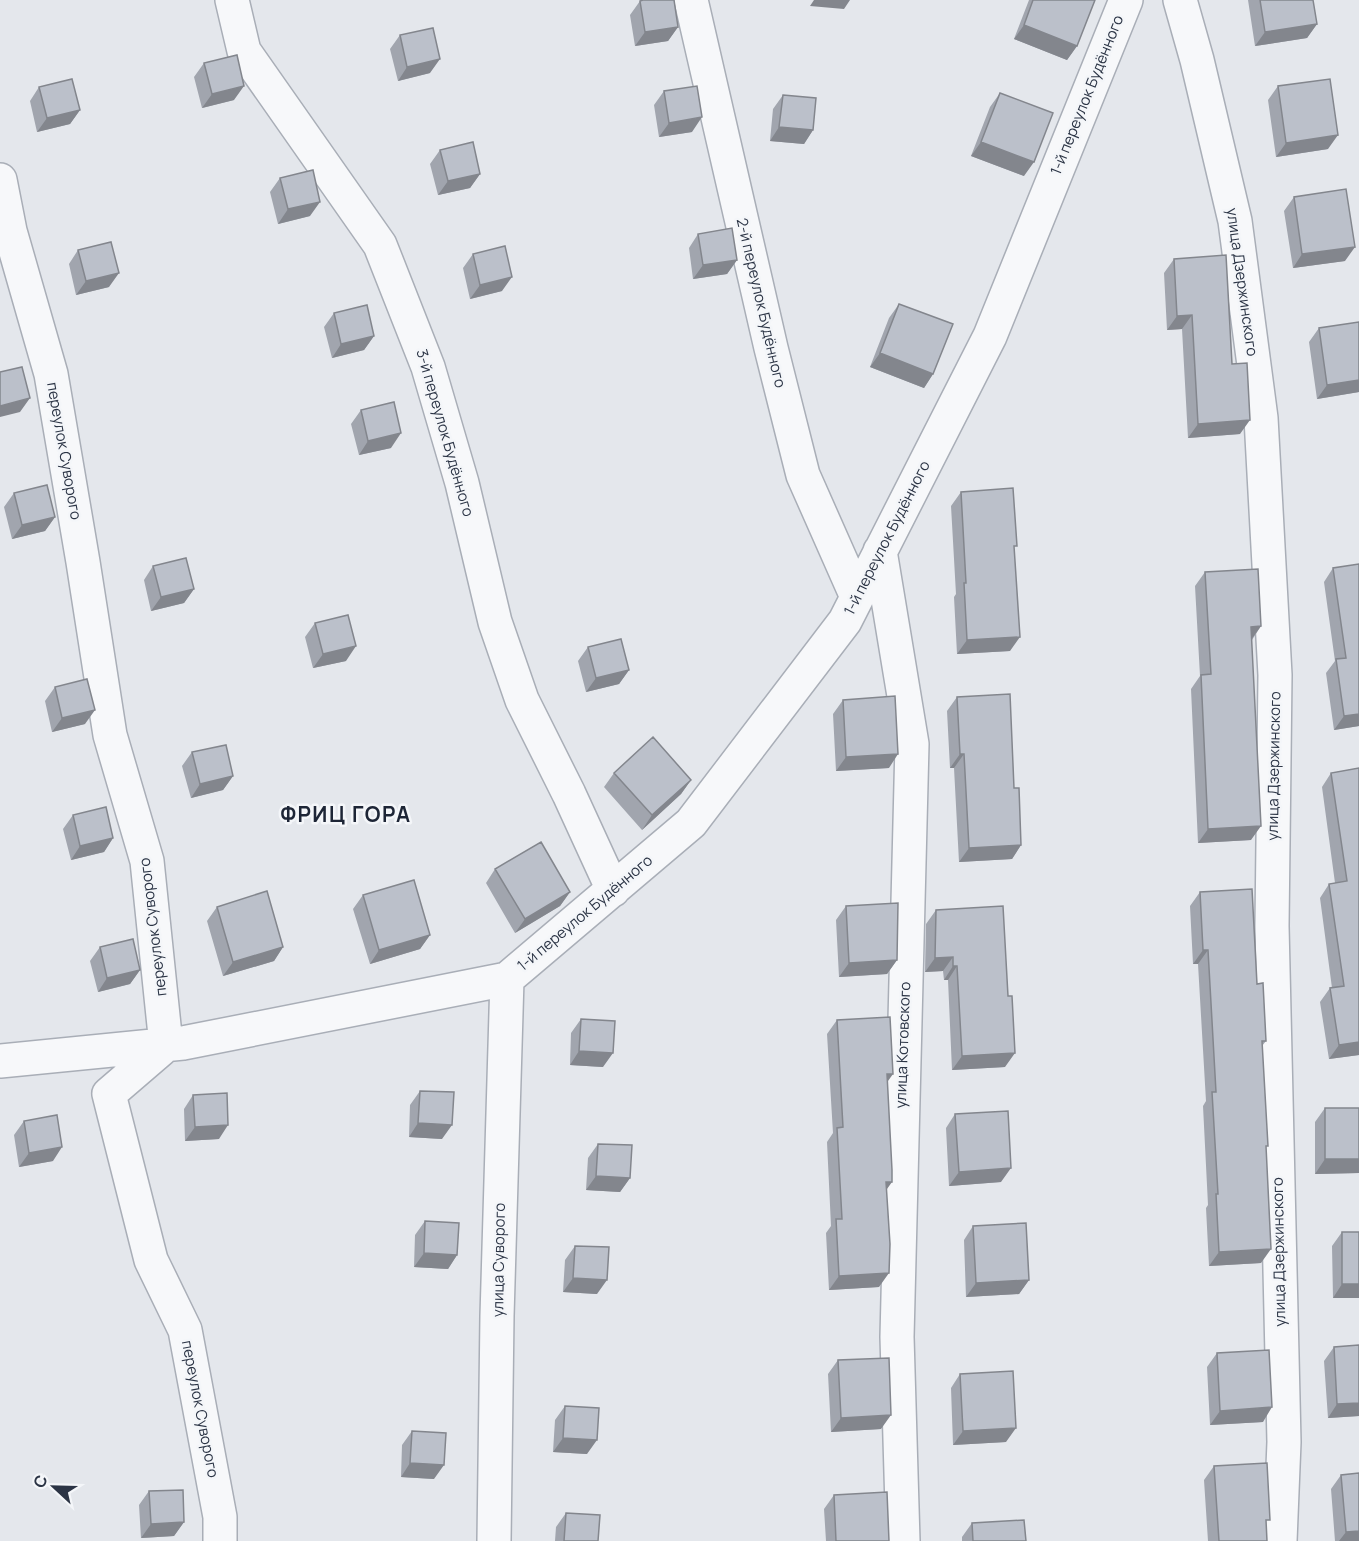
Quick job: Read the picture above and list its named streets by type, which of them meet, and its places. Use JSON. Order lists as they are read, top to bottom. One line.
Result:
{"streets":{"street":["1-й переулок Будённого","улица Дзержинского","2-й переулок Будённого","3-й переулок Будённого","переулок Суворого","улица Котовского","улица Суворого"]},"crossings":[["1-й переулок Будённого","2-й переулок Будённого"],["1-й переулок Будённого","3-й переулок Будённого"],["1-й переулок Будённого","улица Котовского"],["1-й переулок Будённого","улица Суворого"]],"districts":["ФРИЦ ГОРА"],"north":"left"}
